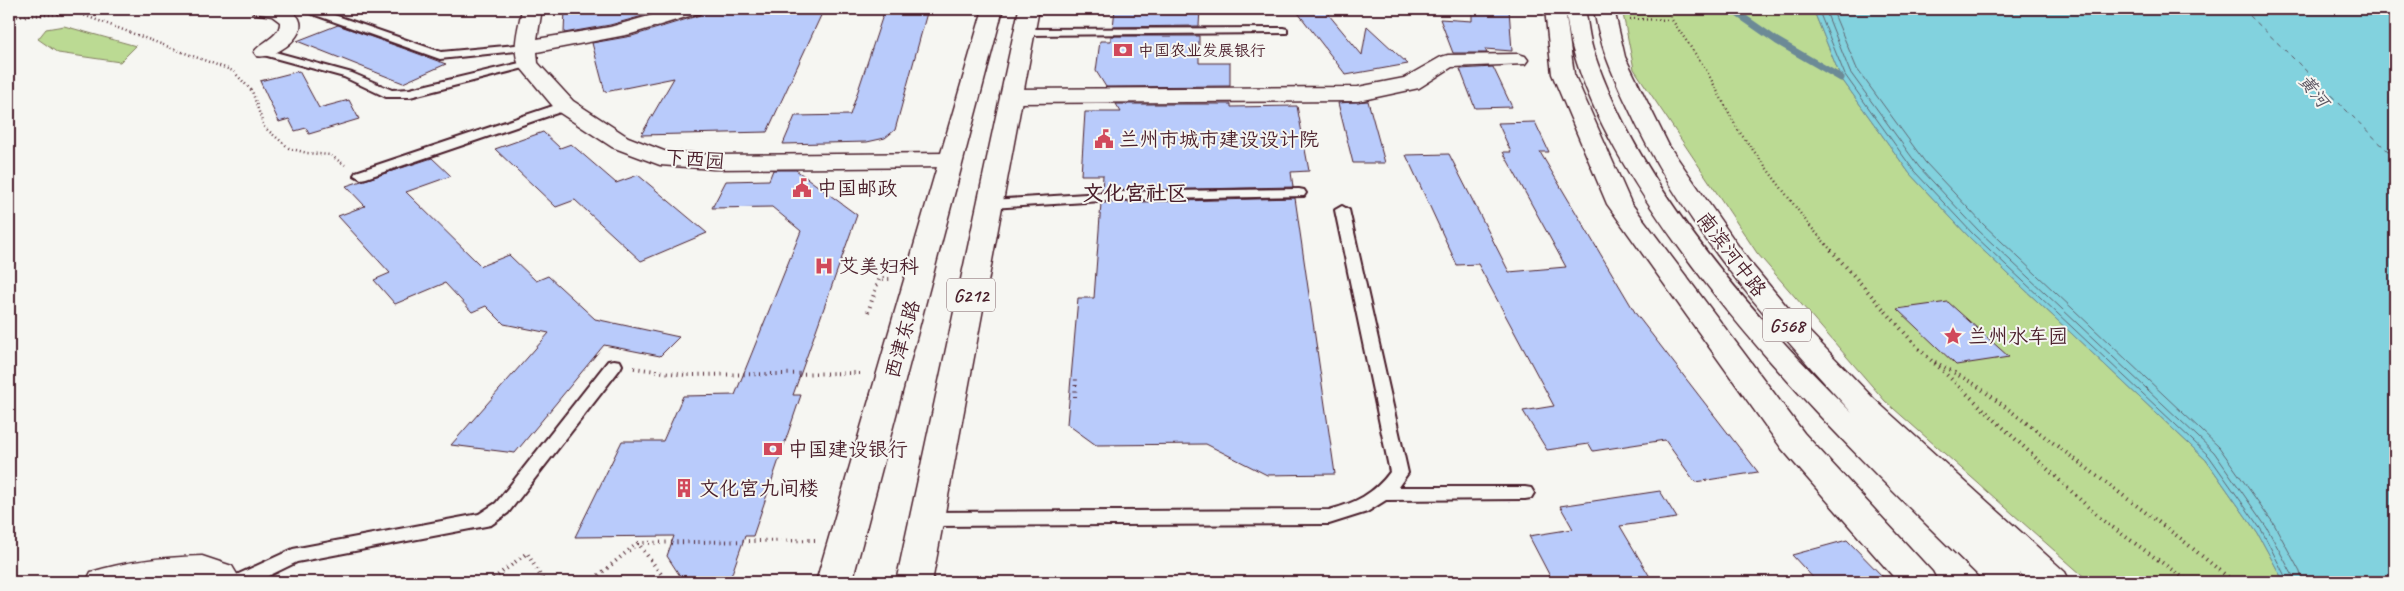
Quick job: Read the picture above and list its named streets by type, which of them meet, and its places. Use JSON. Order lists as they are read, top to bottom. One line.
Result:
{"streets":{"main road":["下西园","南滨河中路","G212","G568","西津东路"]},"crossings":[["下西园","西津东路"]],"districts":["文化宫社区"],"water":["黄河"],"places":{"bank":["中国农业发展银行","中国建设银行"],"public building":["兰州市城市建设设计院","中国邮政"],"hospital":["艾美妇科"],"place":["兰州水车园"],"building":["文化宫九间楼"]}}
